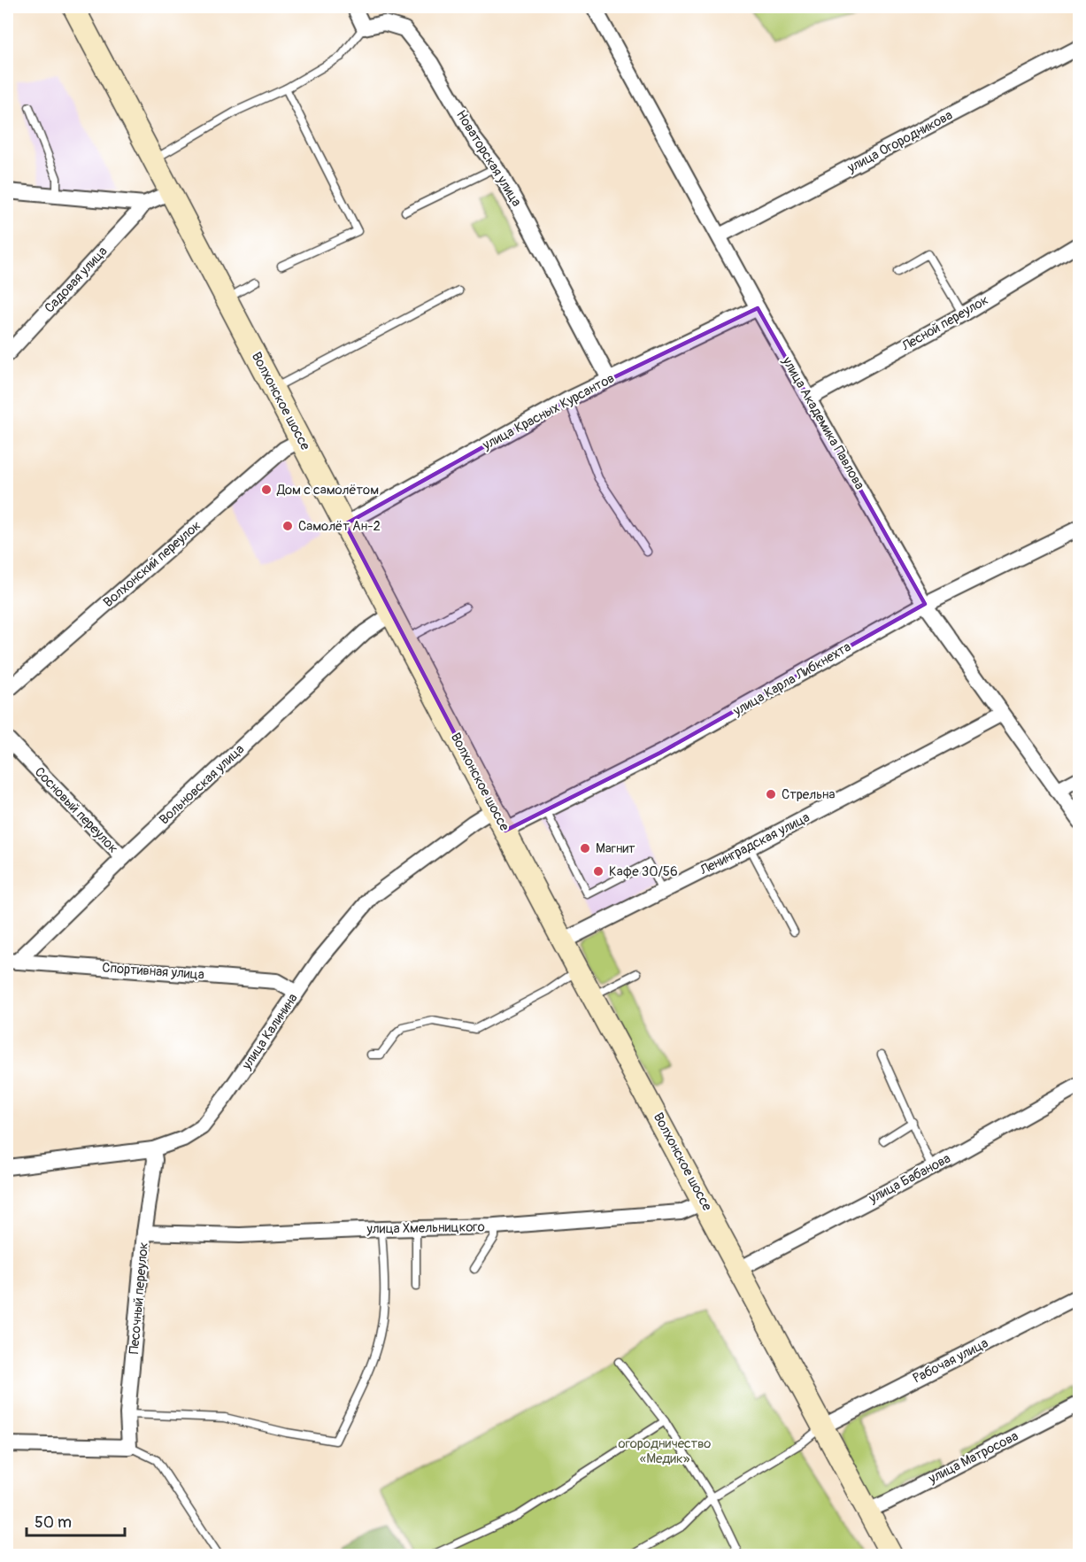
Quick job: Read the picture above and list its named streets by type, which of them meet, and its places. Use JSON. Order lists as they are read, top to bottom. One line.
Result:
{"streets":{"main road":["Волхонское шоссе"],"street":["улица Огородникова","Новаторская улица","Садовая улица","Лесной переулок","улица Красных Курсантов","улица Академика Павлова","Волхонский переулок","улица Карла Либкнехта","Вольновская улица","Сосновый переулок","Ленинградская улица","Спортивная улица","улица Калинина","улица Бабанова","улица Хмельницкого","Песочный переулок","Рабочая улица","улица Матросова"]},"crossings":[["улица Огородникова","улица Академика Павлова"],["Новаторская улица","улица Красных Курсантов"],["Лесной переулок","улица Академика Павлова"],["Волхонское шоссе","улица Красных Курсантов"],["Волхонское шоссе","Волхонский переулок"],["Волхонское шоссе","улица Карла Либкнехта"],["Волхонское шоссе","Вольновская улица"],["Волхонское шоссе","Ленинградская улица"],["Волхонское шоссе","улица Калинина"],["Волхонское шоссе","улица Бабанова"],["Волхонское шоссе","улица Хмельницкого"],["Волхонское шоссе","Рабочая улица"],["Волхонское шоссе","улица Матросова"],["улица Красных Курсантов","улица Академика Павлова"],["улица Академика Павлова","улица Карла Либкнехта"],["улица Академика Павлова","Ленинградская улица"],["Вольновская улица","Сосновый переулок"],["Вольновская улица","Спортивная улица"],["Спортивная улица","улица Калинина"],["улица Калинина","Песочный переулок"],["улица Хмельницкого","Песочный переулок"]],"parks":["огородничество «Медик»"],"places":["Дом с самолётом","Самолёт Ан-2","Стрельна","Магнит","Кафе 30/56"],"scale_bar":"50 m"}
